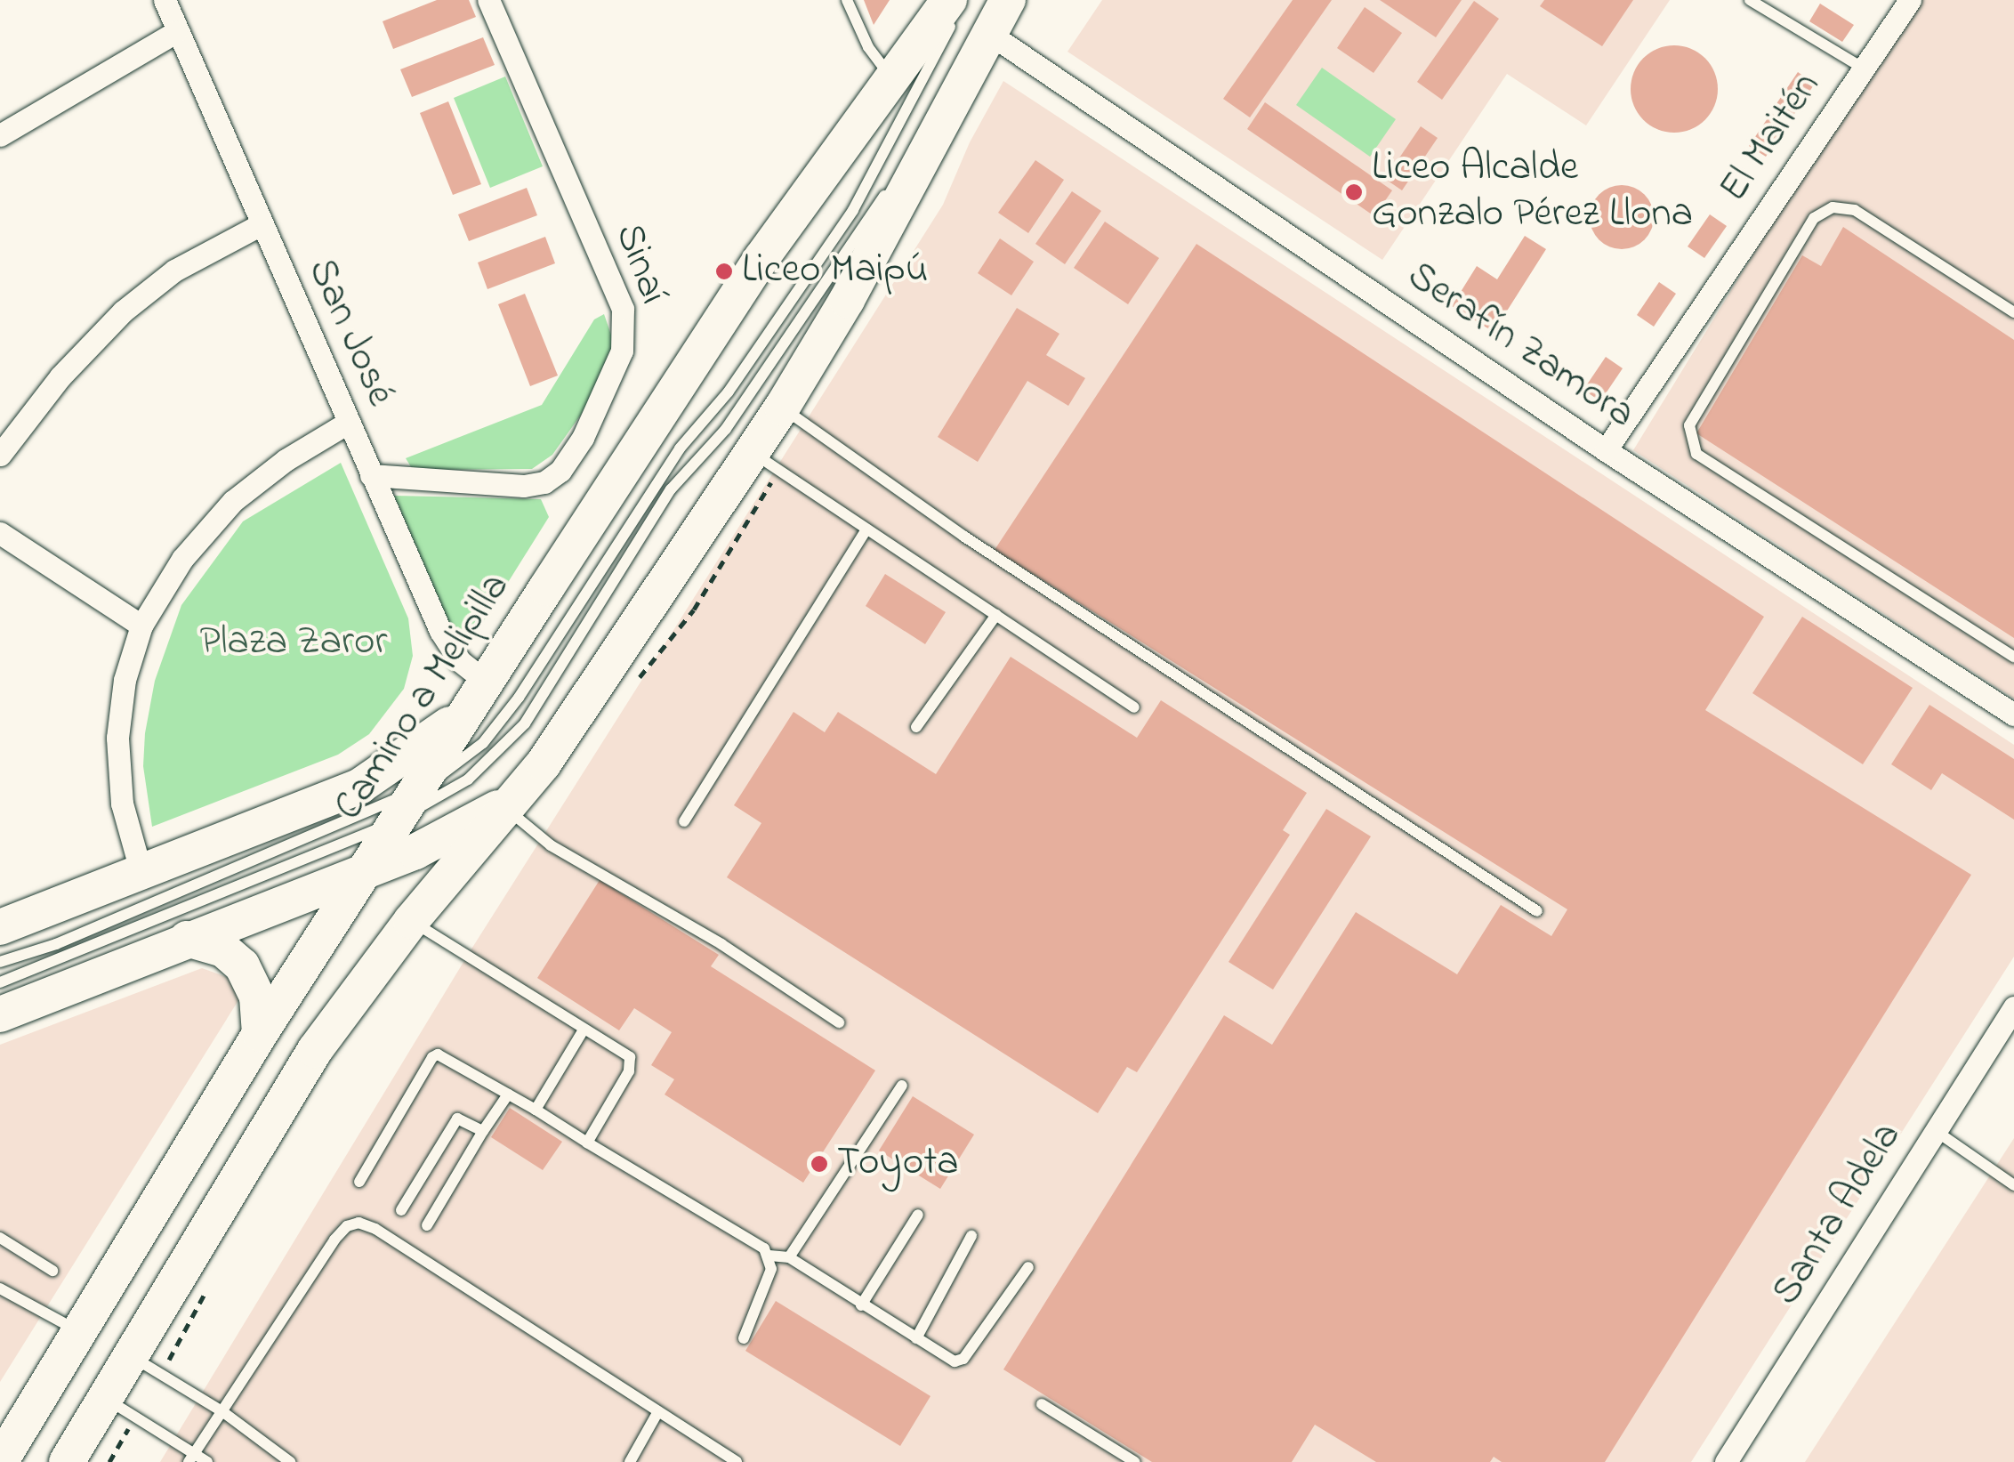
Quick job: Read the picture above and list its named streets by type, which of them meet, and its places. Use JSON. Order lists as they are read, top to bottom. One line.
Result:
{"streets":{"main road":["Camino a Melipilla"],"street":["El Maitén","Sinaí","San José","Serafín Zamora","Santa Adela"]},"crossings":[["El Maitén","Serafín Zamora"],["Sinaí","San José"],["San José","Camino a Melipilla"]],"parks":["Plaza Zaror"],"places":["Liceo Alcalde Gonzalo Pérez Llona","Liceo Maipú","Toyota"]}
